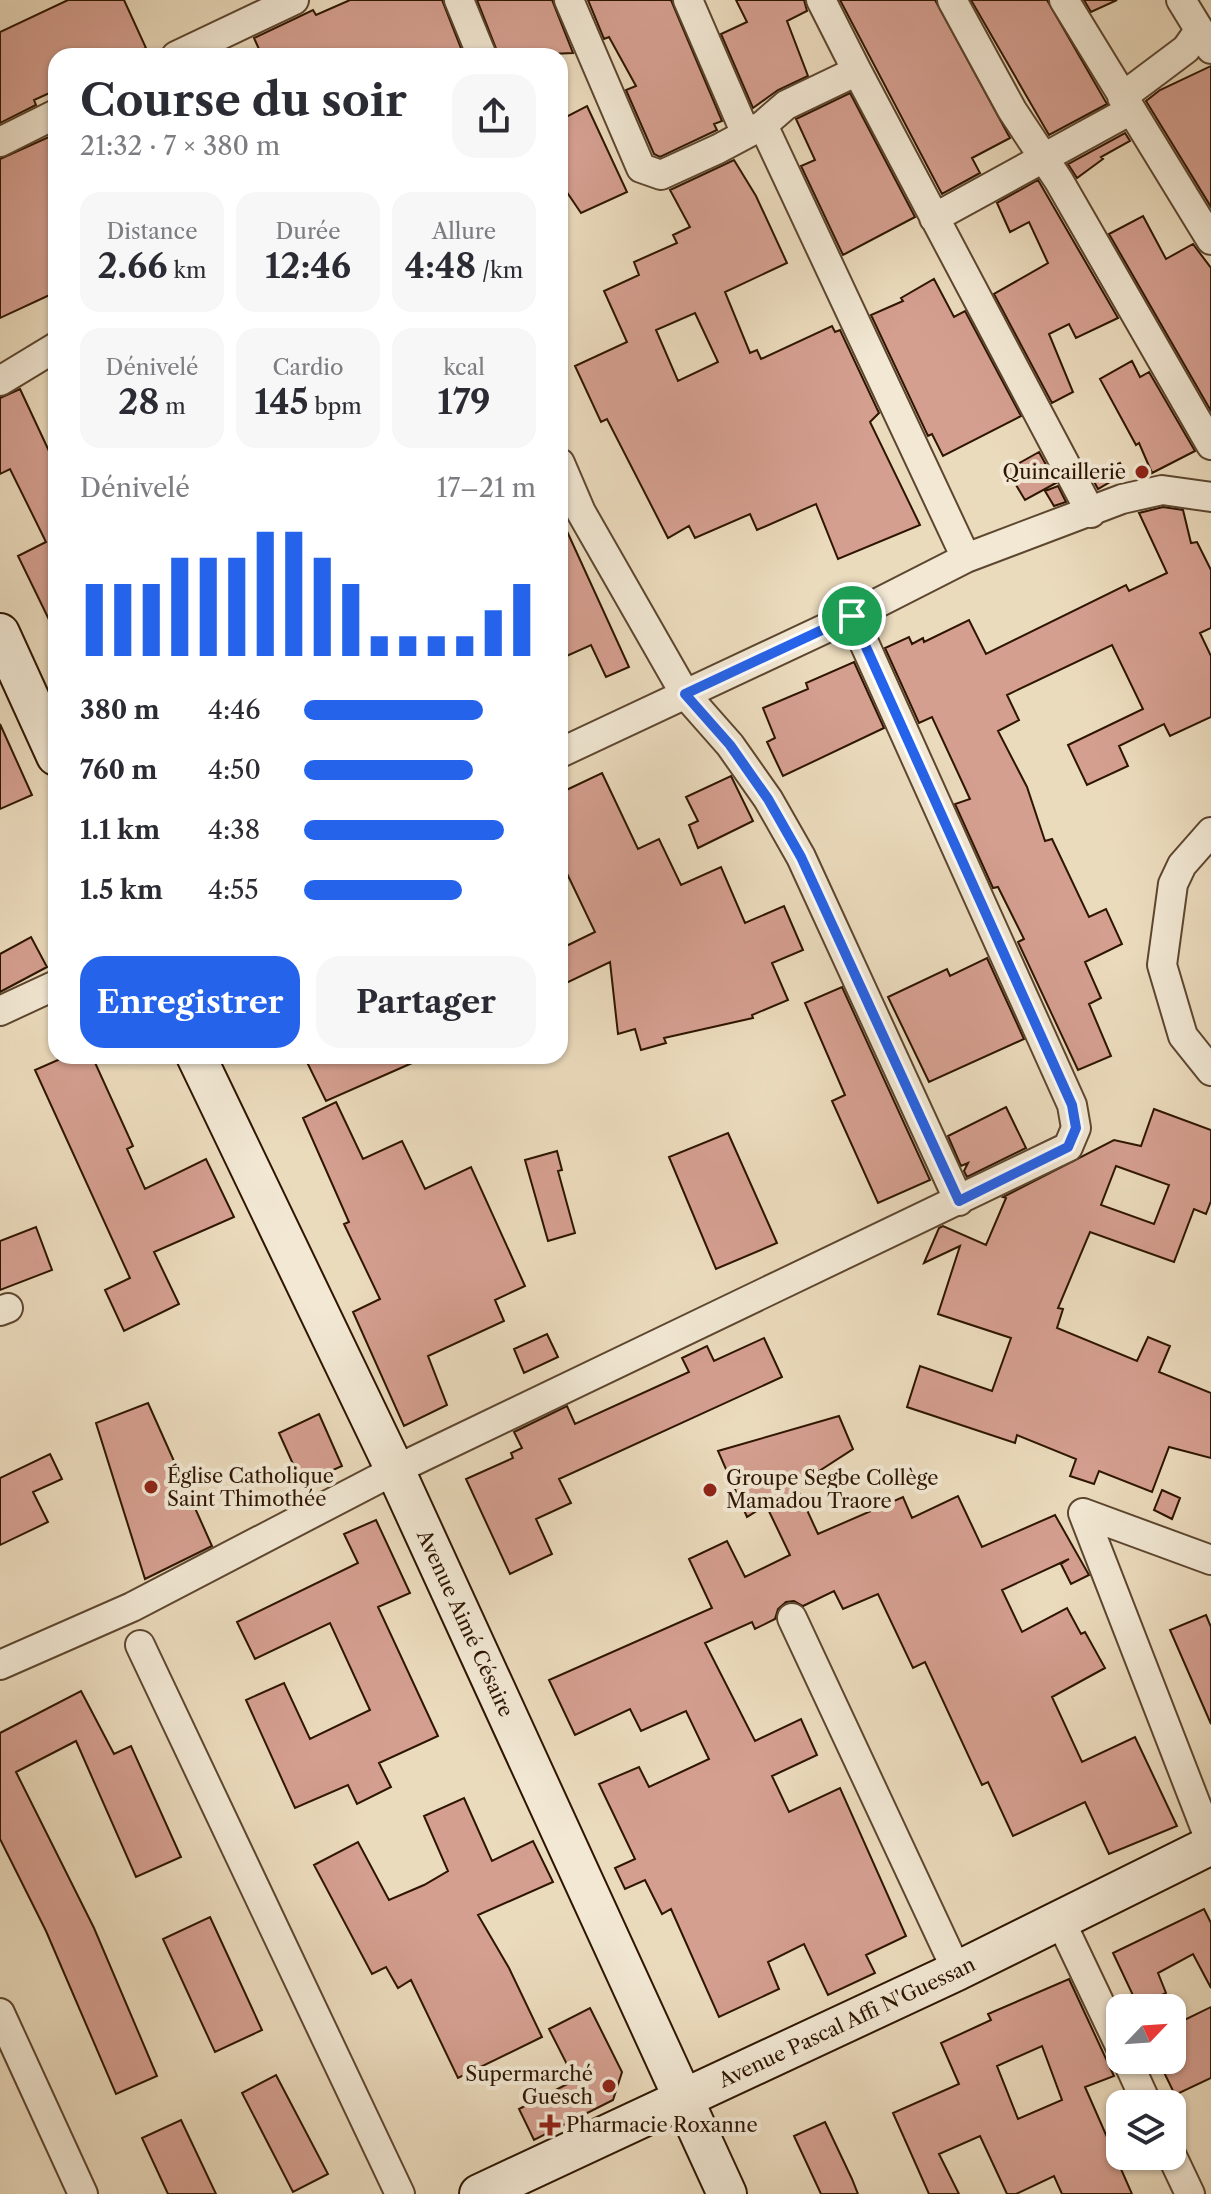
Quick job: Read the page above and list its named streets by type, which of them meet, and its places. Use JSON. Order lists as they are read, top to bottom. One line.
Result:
{"streets":{"street":["Avenue Aimé Césaire","Avenue Pascal Affi N'Guessan"]},"crossings":[["Avenue Aimé Césaire","Avenue Pascal Affi N'Guessan"]],"places":{"other":["Quincaillerie","Église Catholique Saint Thimothée","Groupe Segbe Collège Mamadou Traore","Supermarché Guesch"],"health":["Pharmacie Roxanne"]},"north":"top right","page":{"heading":["Course du soir","21:32 · 7 × 380 m"],"stats":[["Distance","2.66 km"],["Durée","12:46"],["Allure","4:48 /km"],["Dénivelé","28 m"],["Cardio","145 bpm"],["kcal","179"]],"chart":["Dénivelé","17–21 m"],"list":[{"name":"380 m","note":"4:46"},{"name":"760 m","note":"4:50"},{"name":"1.1 km","note":"4:38"},{"name":"1.5 km","note":"4:55"}],"buttons":["Enregistrer","Partager"]}}
